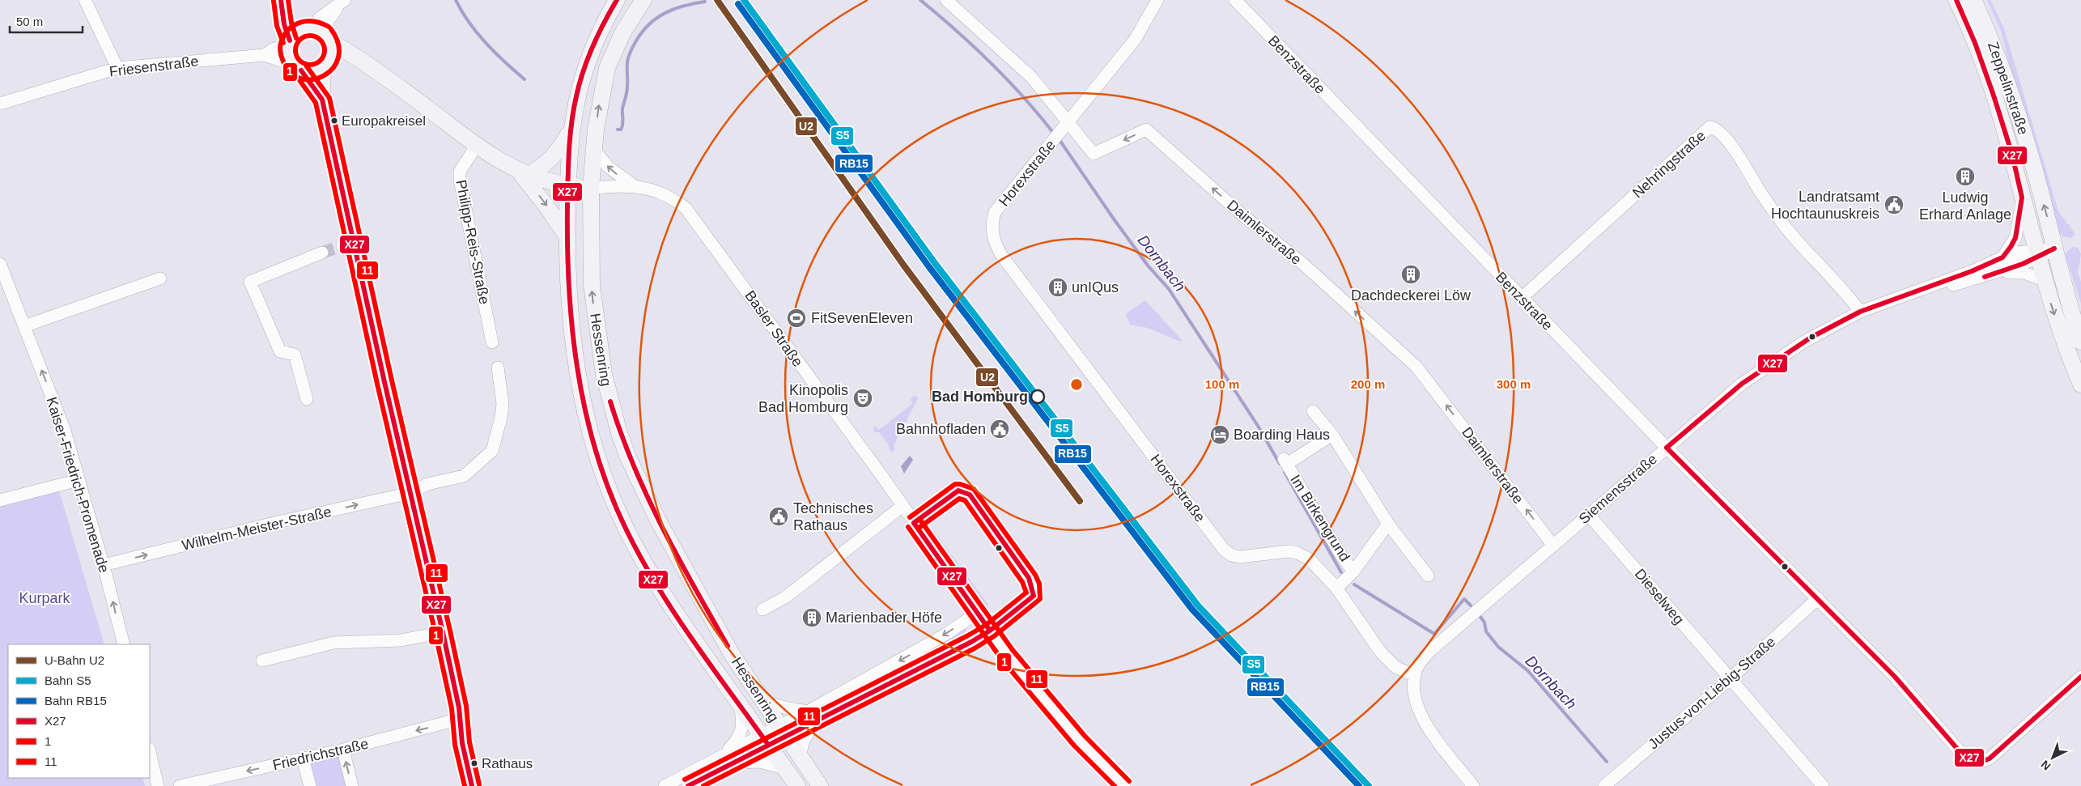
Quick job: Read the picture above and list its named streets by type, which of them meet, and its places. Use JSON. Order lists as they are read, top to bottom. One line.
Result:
{"streets":{"street":["Benzstraße","Friesenstraße","Zeppelinstraße","Nehringstraße","Horexstraße","Daimlerstraße","Philipp-Reis-Straße","Basler Straße","Hessenring","Kaiser-Friedrich-Promenade","Siemensstraße","Im Birkengrund","Wilhelm-Meister-Straße","Dieselweg","Justus-von-Liebig-Straße","Friedrichstraße"]},"crossings":[["Benzstraße","Nehringstraße"],["Benzstraße","Siemensstraße"],["Benzstraße","Justus-von-Liebig-Straße"],["Zeppelinstraße","Siemensstraße"],["Nehringstraße","Siemensstraße"],["Horexstraße","Daimlerstraße"],["Horexstraße","Siemensstraße"],["Horexstraße","Im Birkengrund"],["Daimlerstraße","Siemensstraße"],["Basler Straße","Hessenring"],["Kaiser-Friedrich-Promenade","Wilhelm-Meister-Straße"],["Siemensstraße","Dieselweg"],["Dieselweg","Justus-von-Liebig-Straße"]],"one_way":["Daimlerstraße","Kaiser-Friedrich-Promenade","Wilhelm-Meister-Straße"],"water":["Dornbach"],"parks":["Kurpark"],"places":{"other":["Europakreisel","Bad Homburg","Rathaus"],"building":["Ludwig Erhard Anlage","Dachdeckerei Löw","unIQus","Marienbader Höfe"],"public building":["Landratsamt Hochtaunuskreis","Bahnhofladen","Technisches Rathaus"],"sports":["FitSevenEleven"],"theatre":["Kinopolis Bad Homburg"],"hotel":["Boarding Haus"]},"lines":["metro line U2","rail line S5","transit line X27","transit line 11","transit line 1","rail line RB15"],"legend":["U-Bahn U2","Bahn S5","Bahn RB15","X27","1","11"],"scale_bar":"50 m","north":"bottom left","rings":["100 m","200 m","300 m"]}
